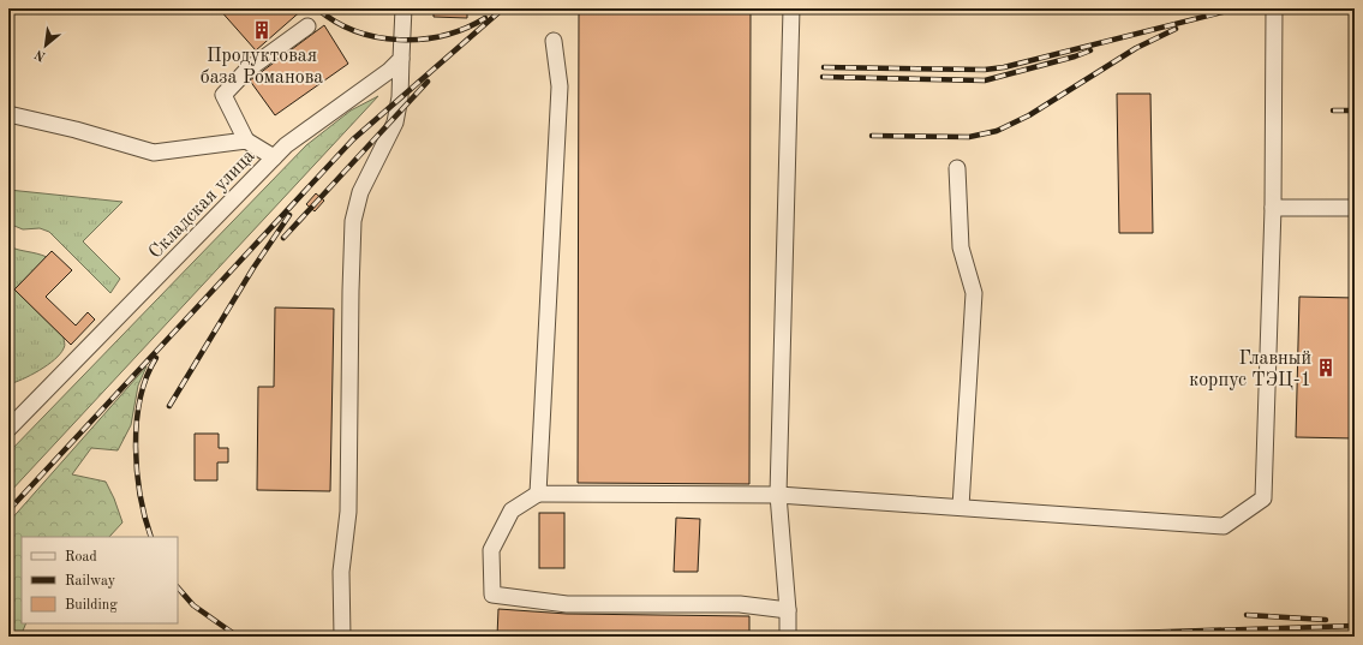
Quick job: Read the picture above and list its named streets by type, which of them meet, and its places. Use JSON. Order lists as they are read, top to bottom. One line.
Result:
{"streets":{"street":["Складская улица"]},"places":{"building":["Продуктовая база Романова","Главный корпус ТЭЦ-1"]},"legend":["Road","Railway","Building"],"north":"bottom left"}
